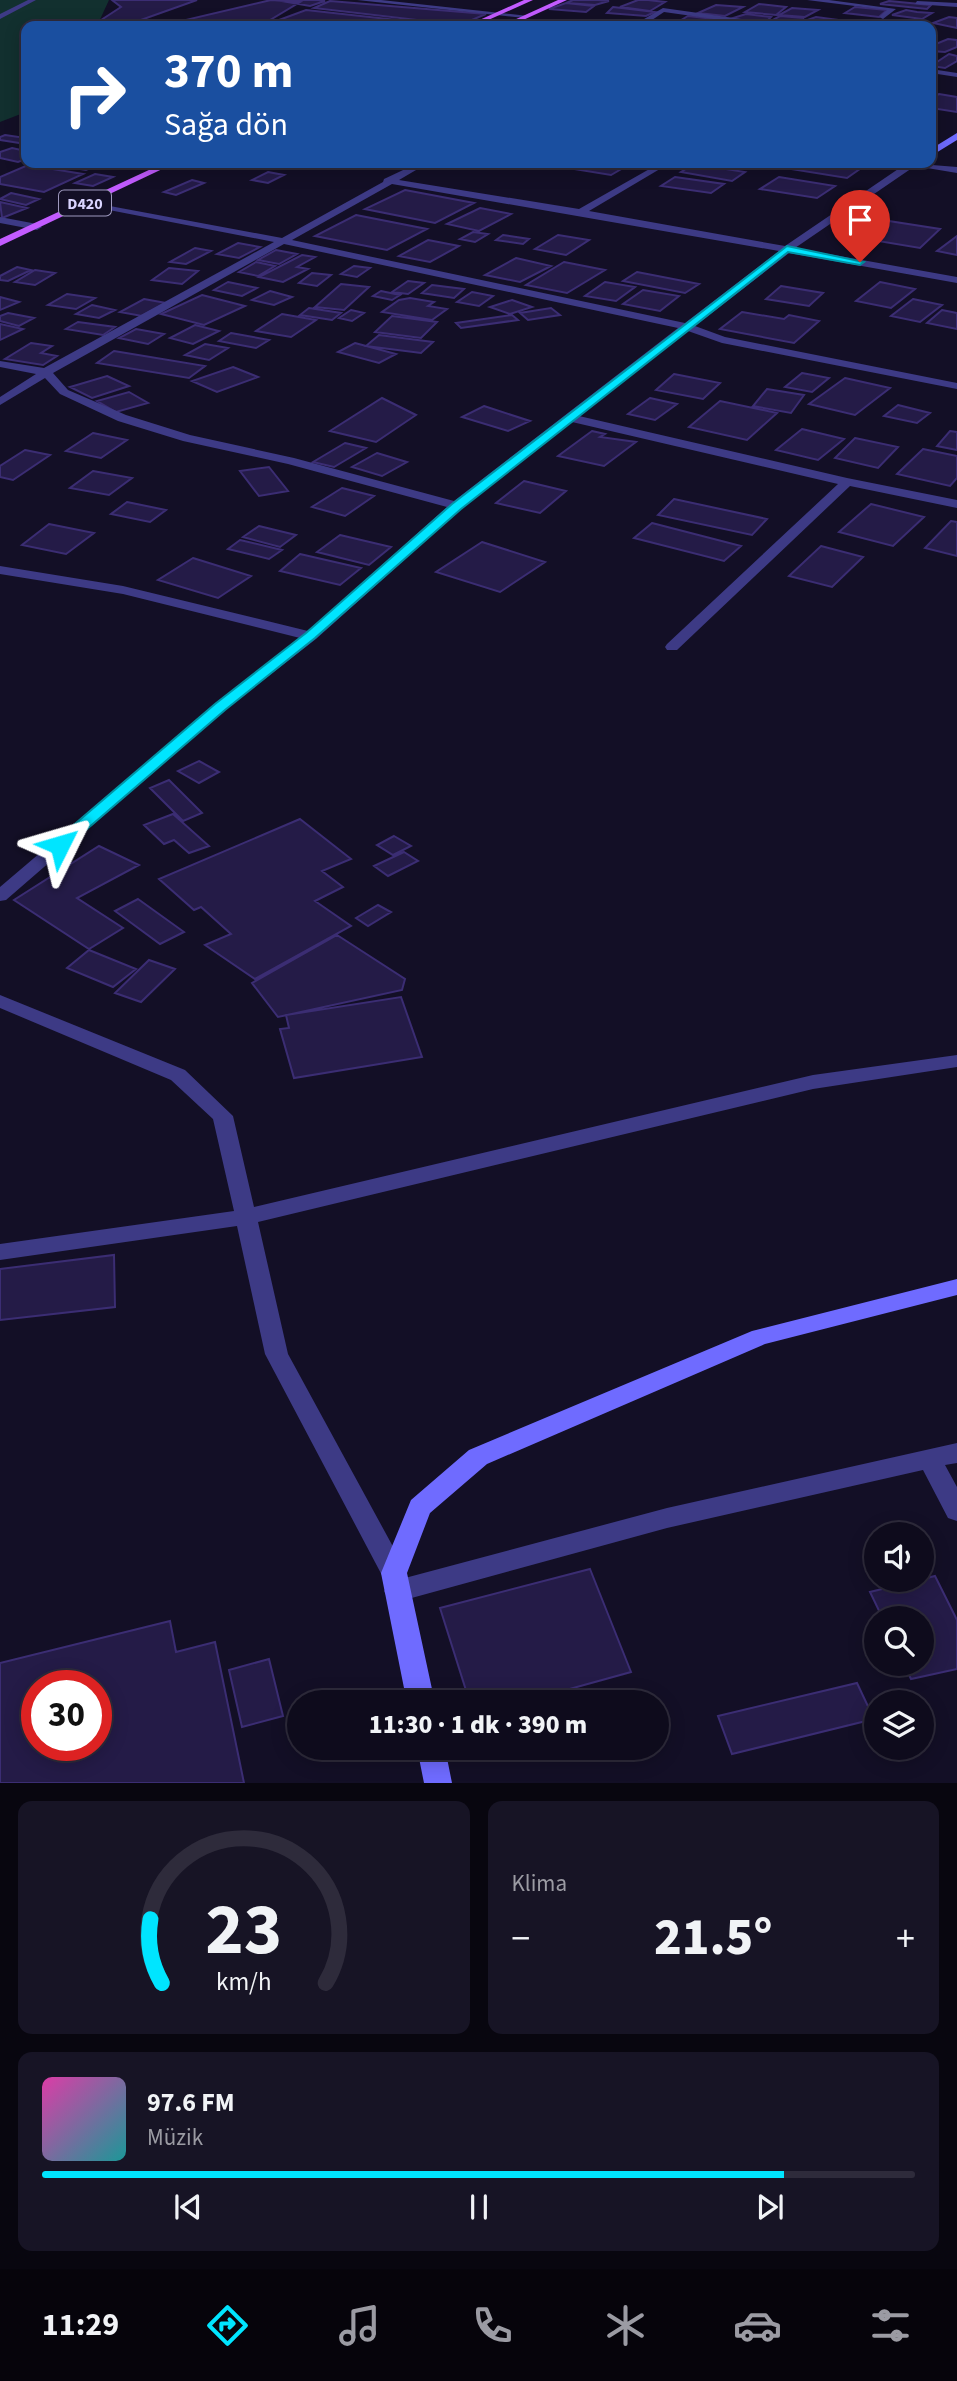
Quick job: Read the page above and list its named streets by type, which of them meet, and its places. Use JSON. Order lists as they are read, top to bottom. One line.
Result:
{"streets":{"main road":["D420"]},"page":{"turn":["370 m","Sağa dön"],"limit":"30","trip":"11:30 · 1 dk · 390 m","tile":"Klima","heat":["−","21.5°","+"],"song":["97.6 FM","Müzik"],"tabs":"11:29","gauge":["23","km/h"]}}
